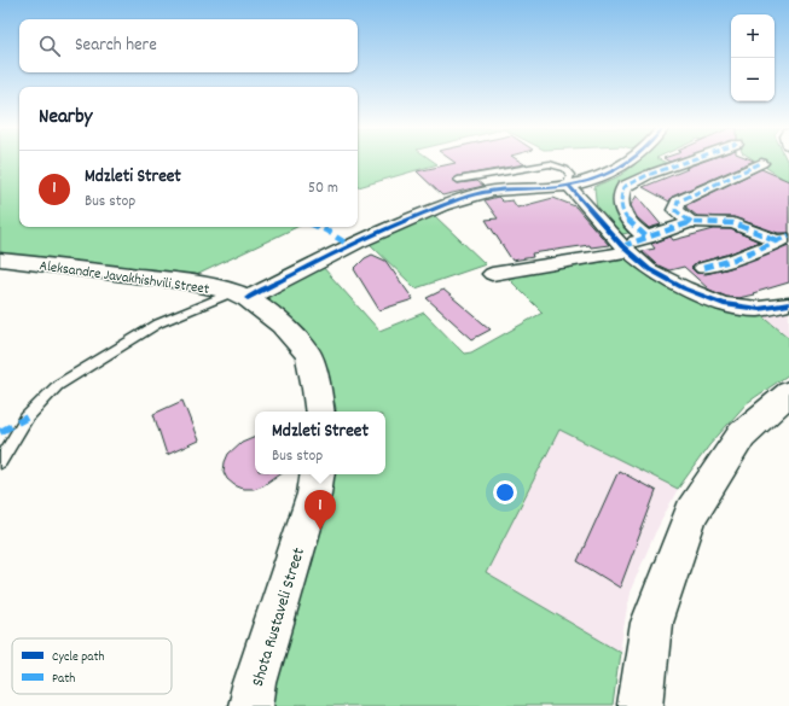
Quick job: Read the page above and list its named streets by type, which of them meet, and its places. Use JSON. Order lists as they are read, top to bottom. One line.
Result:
{"streets":{"main road":["Aleksandre Javakhishvili Street","Shota Rustaveli Street"]},"legend":["Cycle path","Path"],"page":{"map_buttons":["+","−"],"search":"Search here","heading":"Nearby","list":[{"mark":"1","name":"Mdzleti Street","note":"Bus stop","value":"50 m"}],"popup":["Mdzleti Street","Bus stop"],"pins":"1"}}
